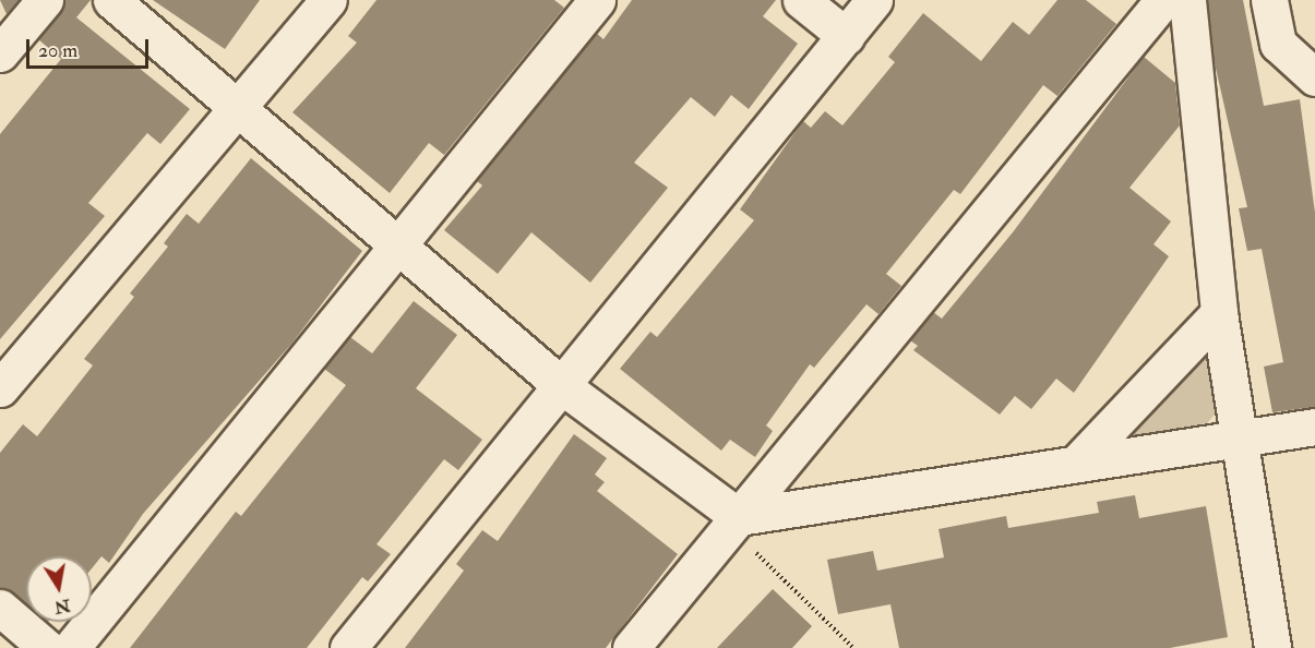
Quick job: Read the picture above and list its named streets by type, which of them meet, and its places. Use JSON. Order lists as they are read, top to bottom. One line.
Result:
{"scale_bar":"20 m","north":"bottom"}
